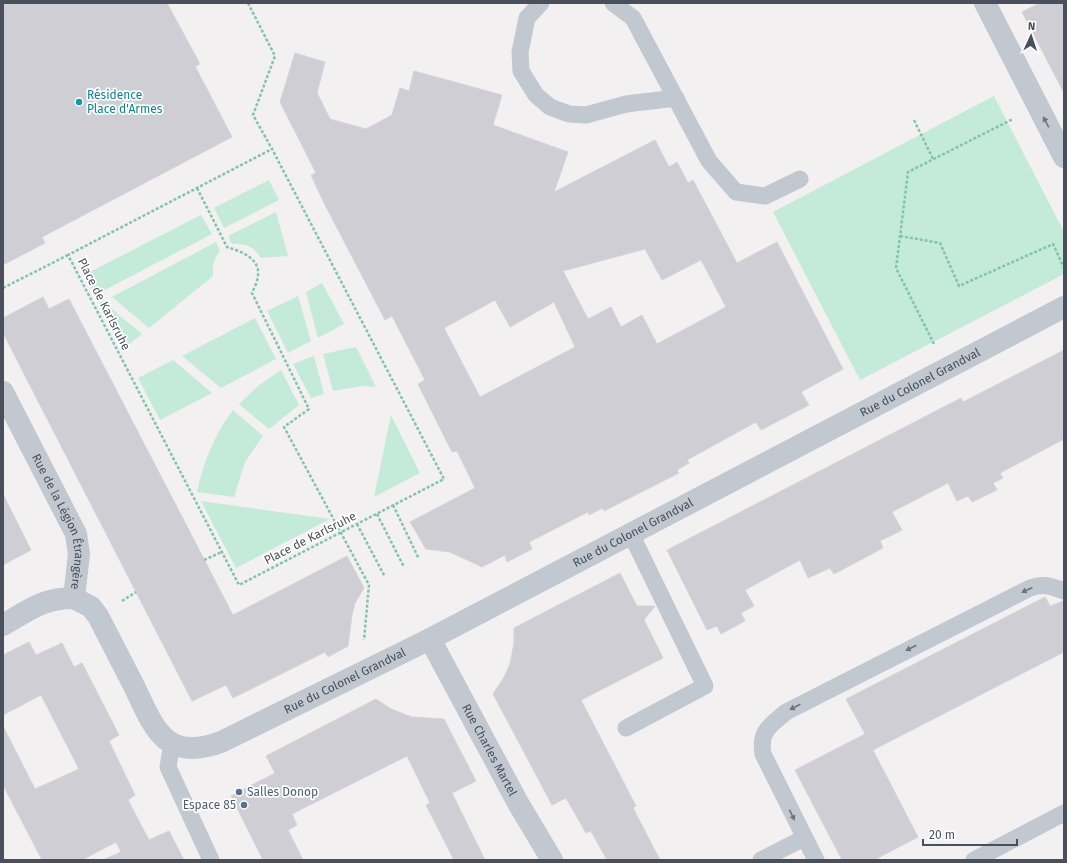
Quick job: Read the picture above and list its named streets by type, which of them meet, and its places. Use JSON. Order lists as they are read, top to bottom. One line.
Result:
{"streets":{"street":["Rue du Colonel Grandval","Rue de la Légion Étrangère","Rue Charles Martel"],"path":["Place de Karlsruhe"]},"crossings":[["Rue du Colonel Grandval","Rue de la Légion Étrangère"],["Rue du Colonel Grandval","Rue Charles Martel"]],"places":["Résidence Place d'Armes","Salles Donop","Espace 85"],"scale_bar":"20 m","north":"top"}
